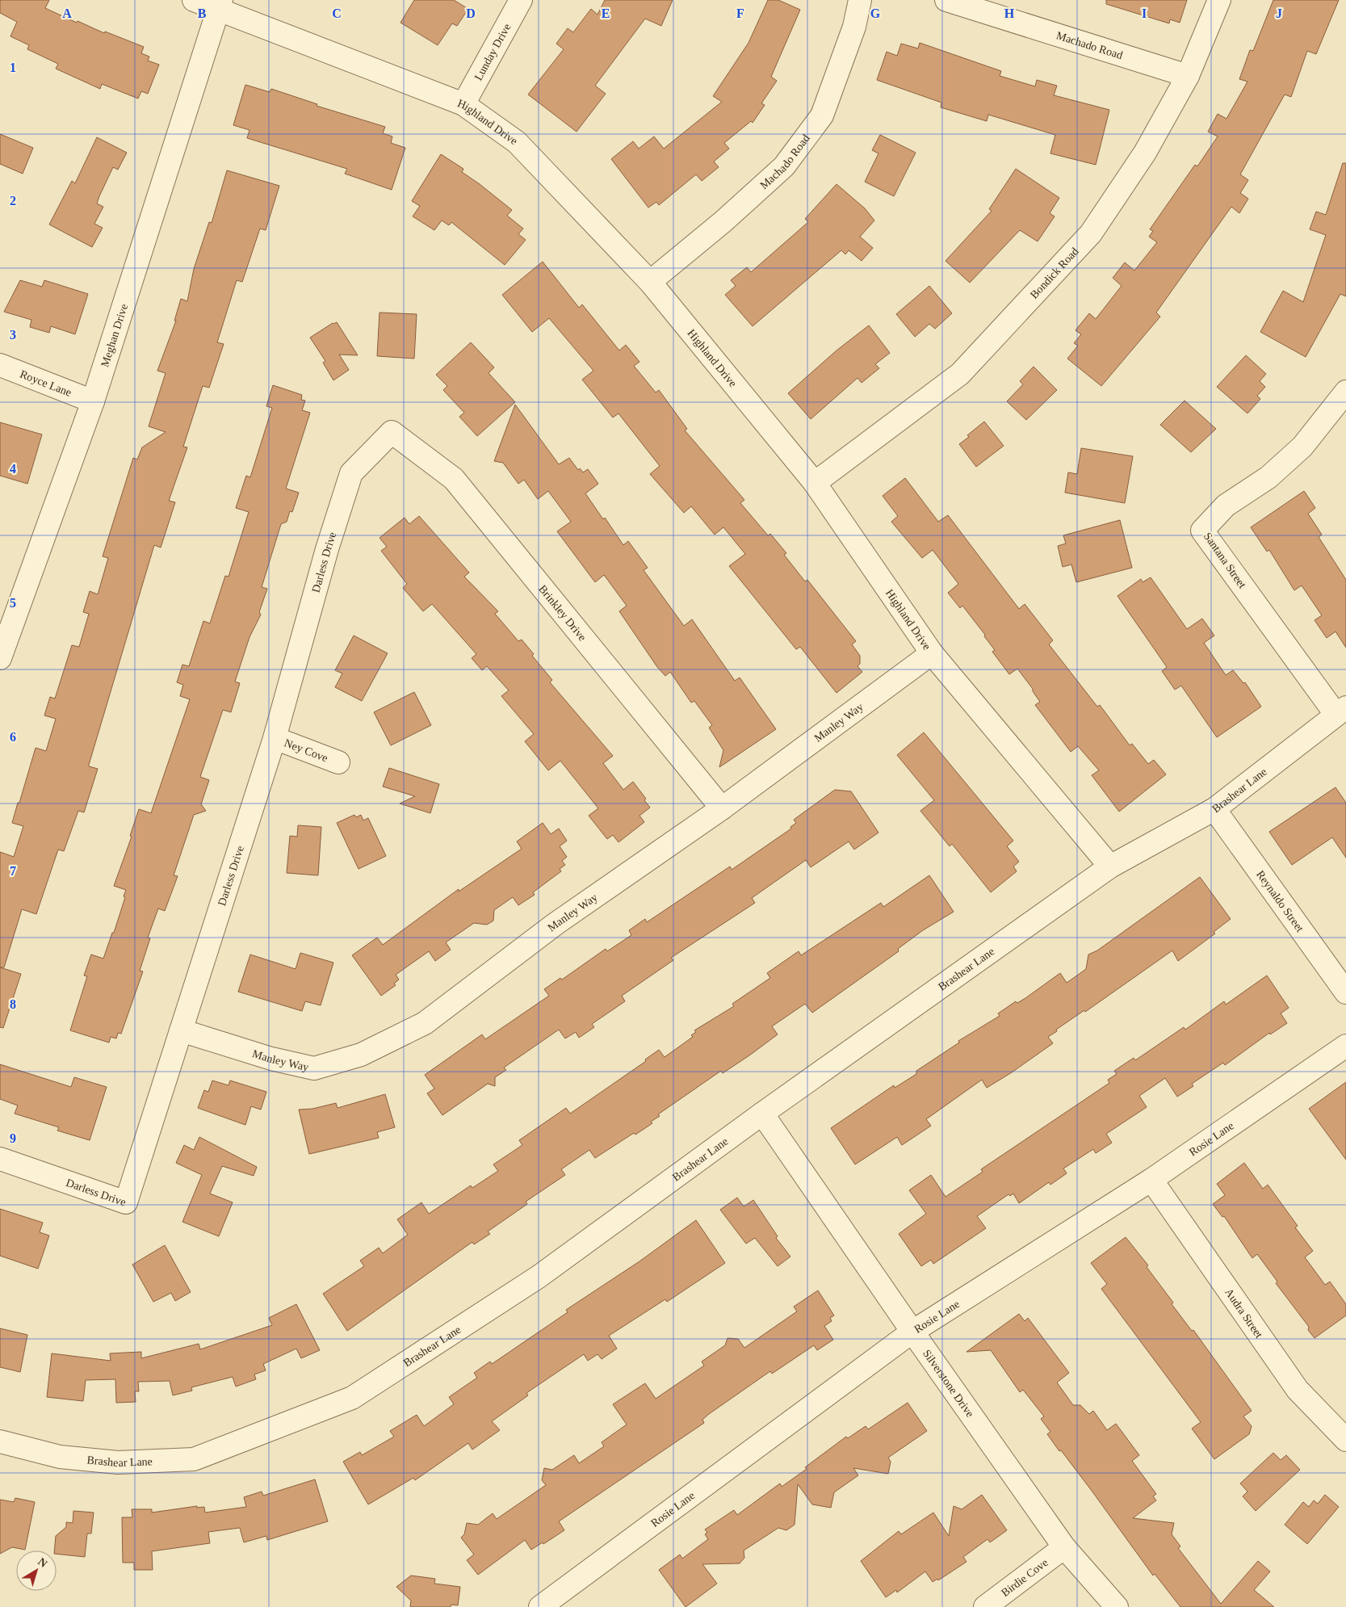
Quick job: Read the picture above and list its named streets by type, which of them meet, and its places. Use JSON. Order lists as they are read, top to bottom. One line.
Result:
{"streets":{"street":["Machado Road","Lunday Drive","Highland Drive","Bondick Road","Meghan Drive","Royce Lane","Santana Street","Darless Drive","Brinkley Drive","Manley Way","Ney Cove","Brashear Lane","Reynaldo Street","Rosie Lane","Audra Street","Silverstone Drive","Birdie Cove"]},"crossings":[["Machado Road","Highland Drive"],["Machado Road","Bondick Road"],["Lunday Drive","Highland Drive"],["Highland Drive","Bondick Road"],["Highland Drive","Meghan Drive"],["Highland Drive","Manley Way"],["Highland Drive","Brashear Lane"],["Meghan Drive","Royce Lane"],["Santana Street","Brashear Lane"],["Darless Drive","Brinkley Drive"],["Darless Drive","Manley Way"],["Darless Drive","Ney Cove"],["Brinkley Drive","Manley Way"],["Brashear Lane","Reynaldo Street"],["Brashear Lane","Silverstone Drive"],["Rosie Lane","Audra Street"],["Rosie Lane","Silverstone Drive"],["Silverstone Drive","Birdie Cove"]],"north":"top right","grid":{"columns":["A","B","C","D","E","F","G","H","I","J"],"rows":["1","2","3","4","5","6","7","8","9"]}}
